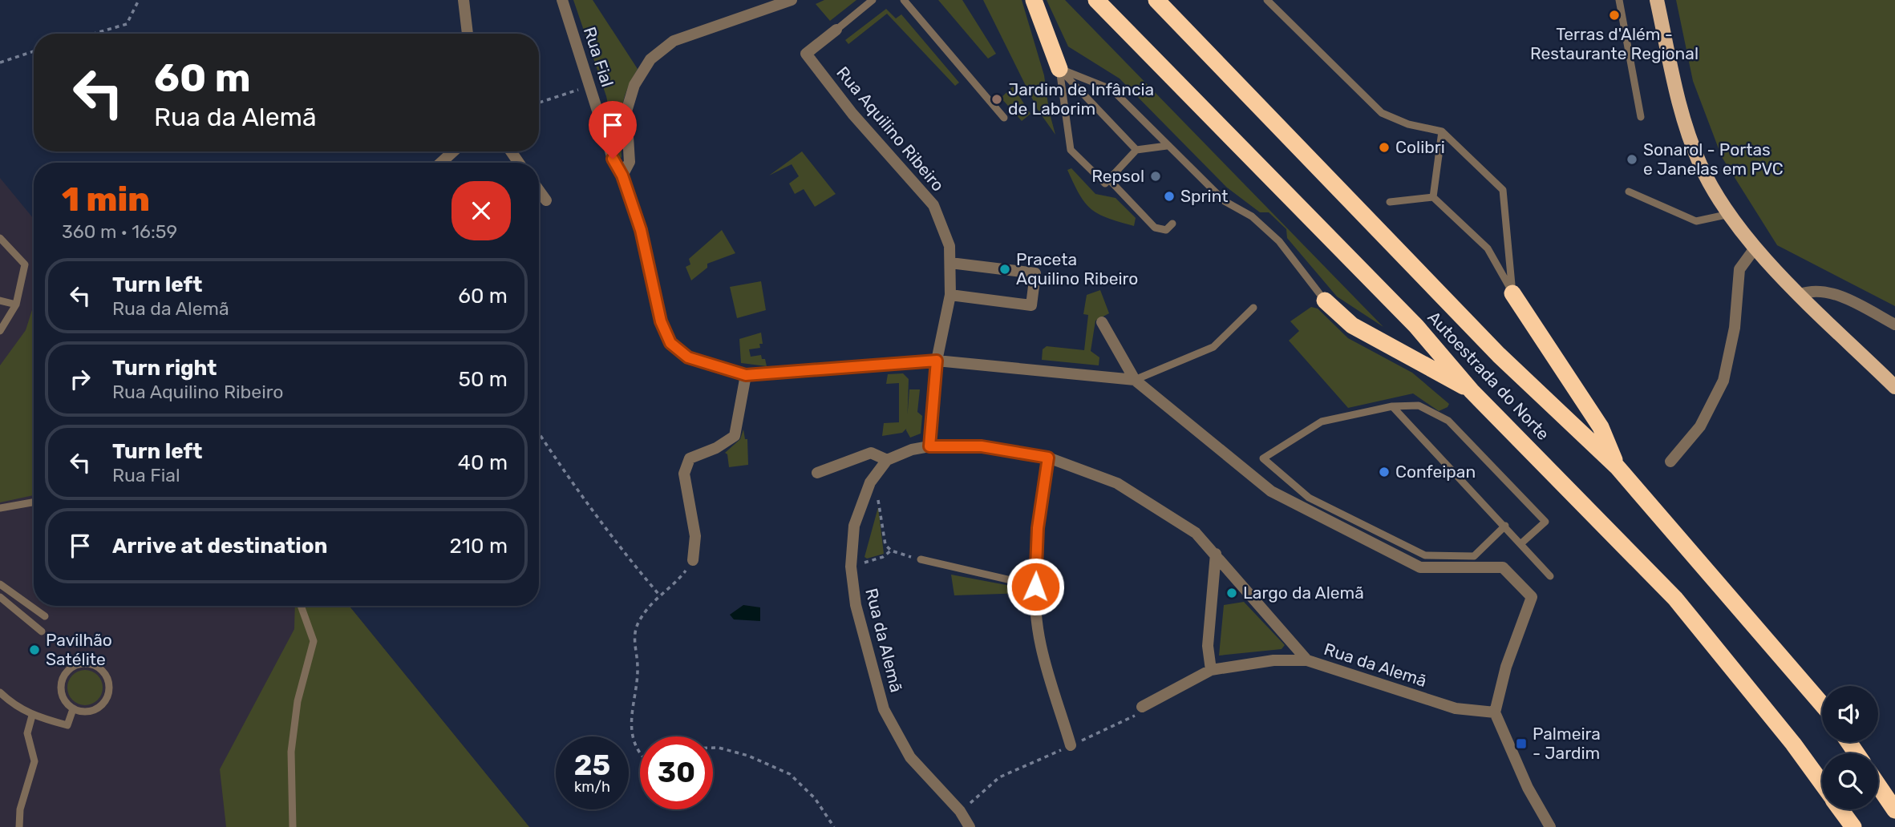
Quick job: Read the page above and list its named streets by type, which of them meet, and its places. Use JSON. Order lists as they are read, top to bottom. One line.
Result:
{"streets":{"highway":["Autoestrada do Norte"],"street":["Rua Fial","Rua Aquilino Ribeiro","Rua da Alemã"]},"crossings":[["Rua Fial","Rua Aquilino Ribeiro"],["Rua Aquilino Ribeiro","Rua da Alemã"]],"places":{"other":["Terras d'Além - Restaurante Regional","Jardim de Infância de Laborim","Colibri","Sonarol - Portas e Janelas em PVC","Repsol","Sprint","Praceta Aquilino Ribeiro","Confeipan","Largo da Alemã","Pavilhão Satélite"],"transit":["Palmeira - Jardim"]},"page":{"turn":["60 m","Rua da Alemã"],"heading":["1 min","360 m · 16:59"],"list":[{"name":"Turn left","note":"Rua da Alemã","value":"60 m"},{"name":"Turn right","note":"Rua Aquilino Ribeiro","value":"50 m"},{"name":"Turn left","note":"Rua Fial","value":"40 m"},{"name":"Arrive at destination","value":"210 m"}],"speed":"25 km/h","limit":"30"}}
